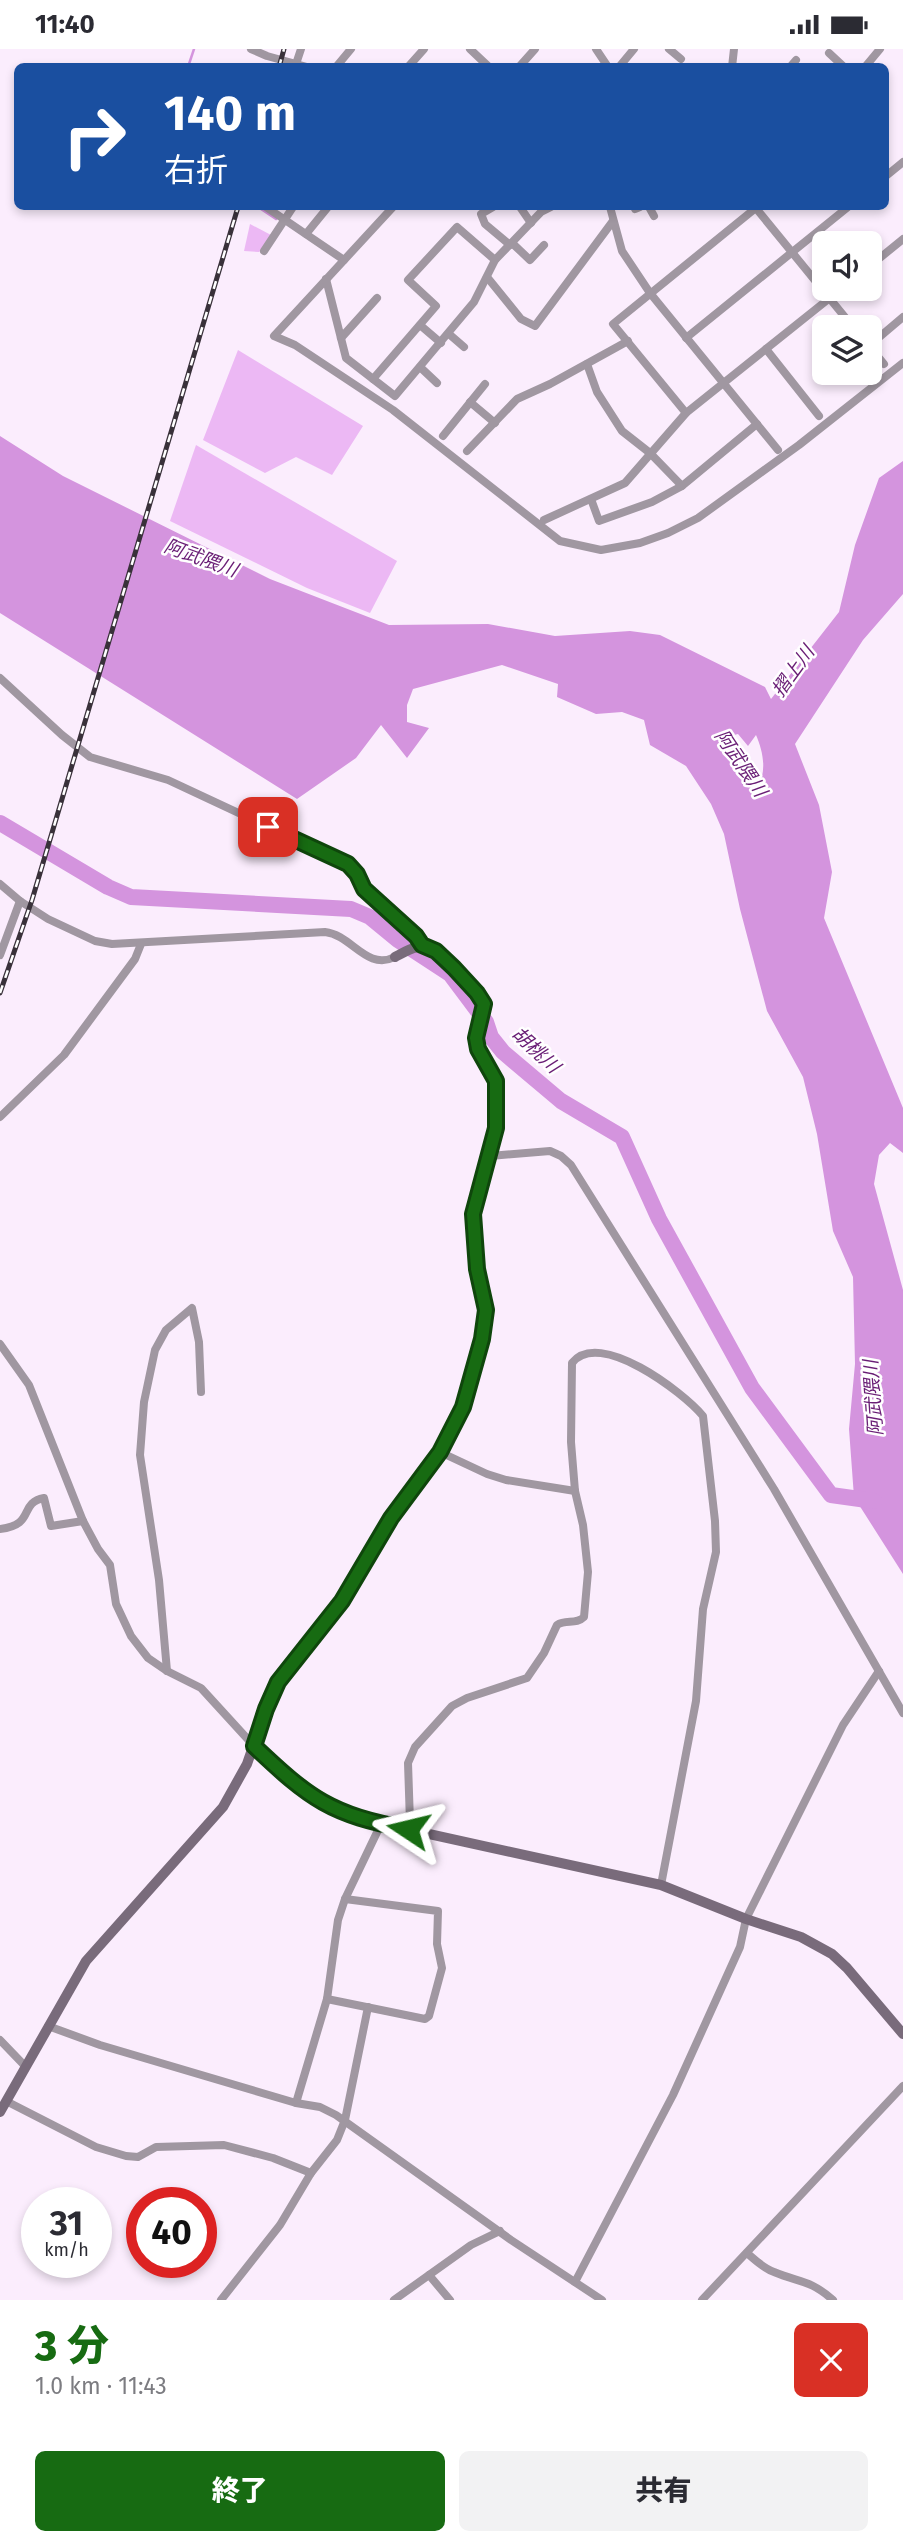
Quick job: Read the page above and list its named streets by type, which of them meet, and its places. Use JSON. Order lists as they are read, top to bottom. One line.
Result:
{"water":["阿武隈川","摺上川","胡桃川"],"page":{"status":"11:40","turn":["140 m","右折"],"speed":"31 km/h","limit":"40","heading":["3 分","1.0 km · 11:43"],"buttons":["終了","共有"]}}
